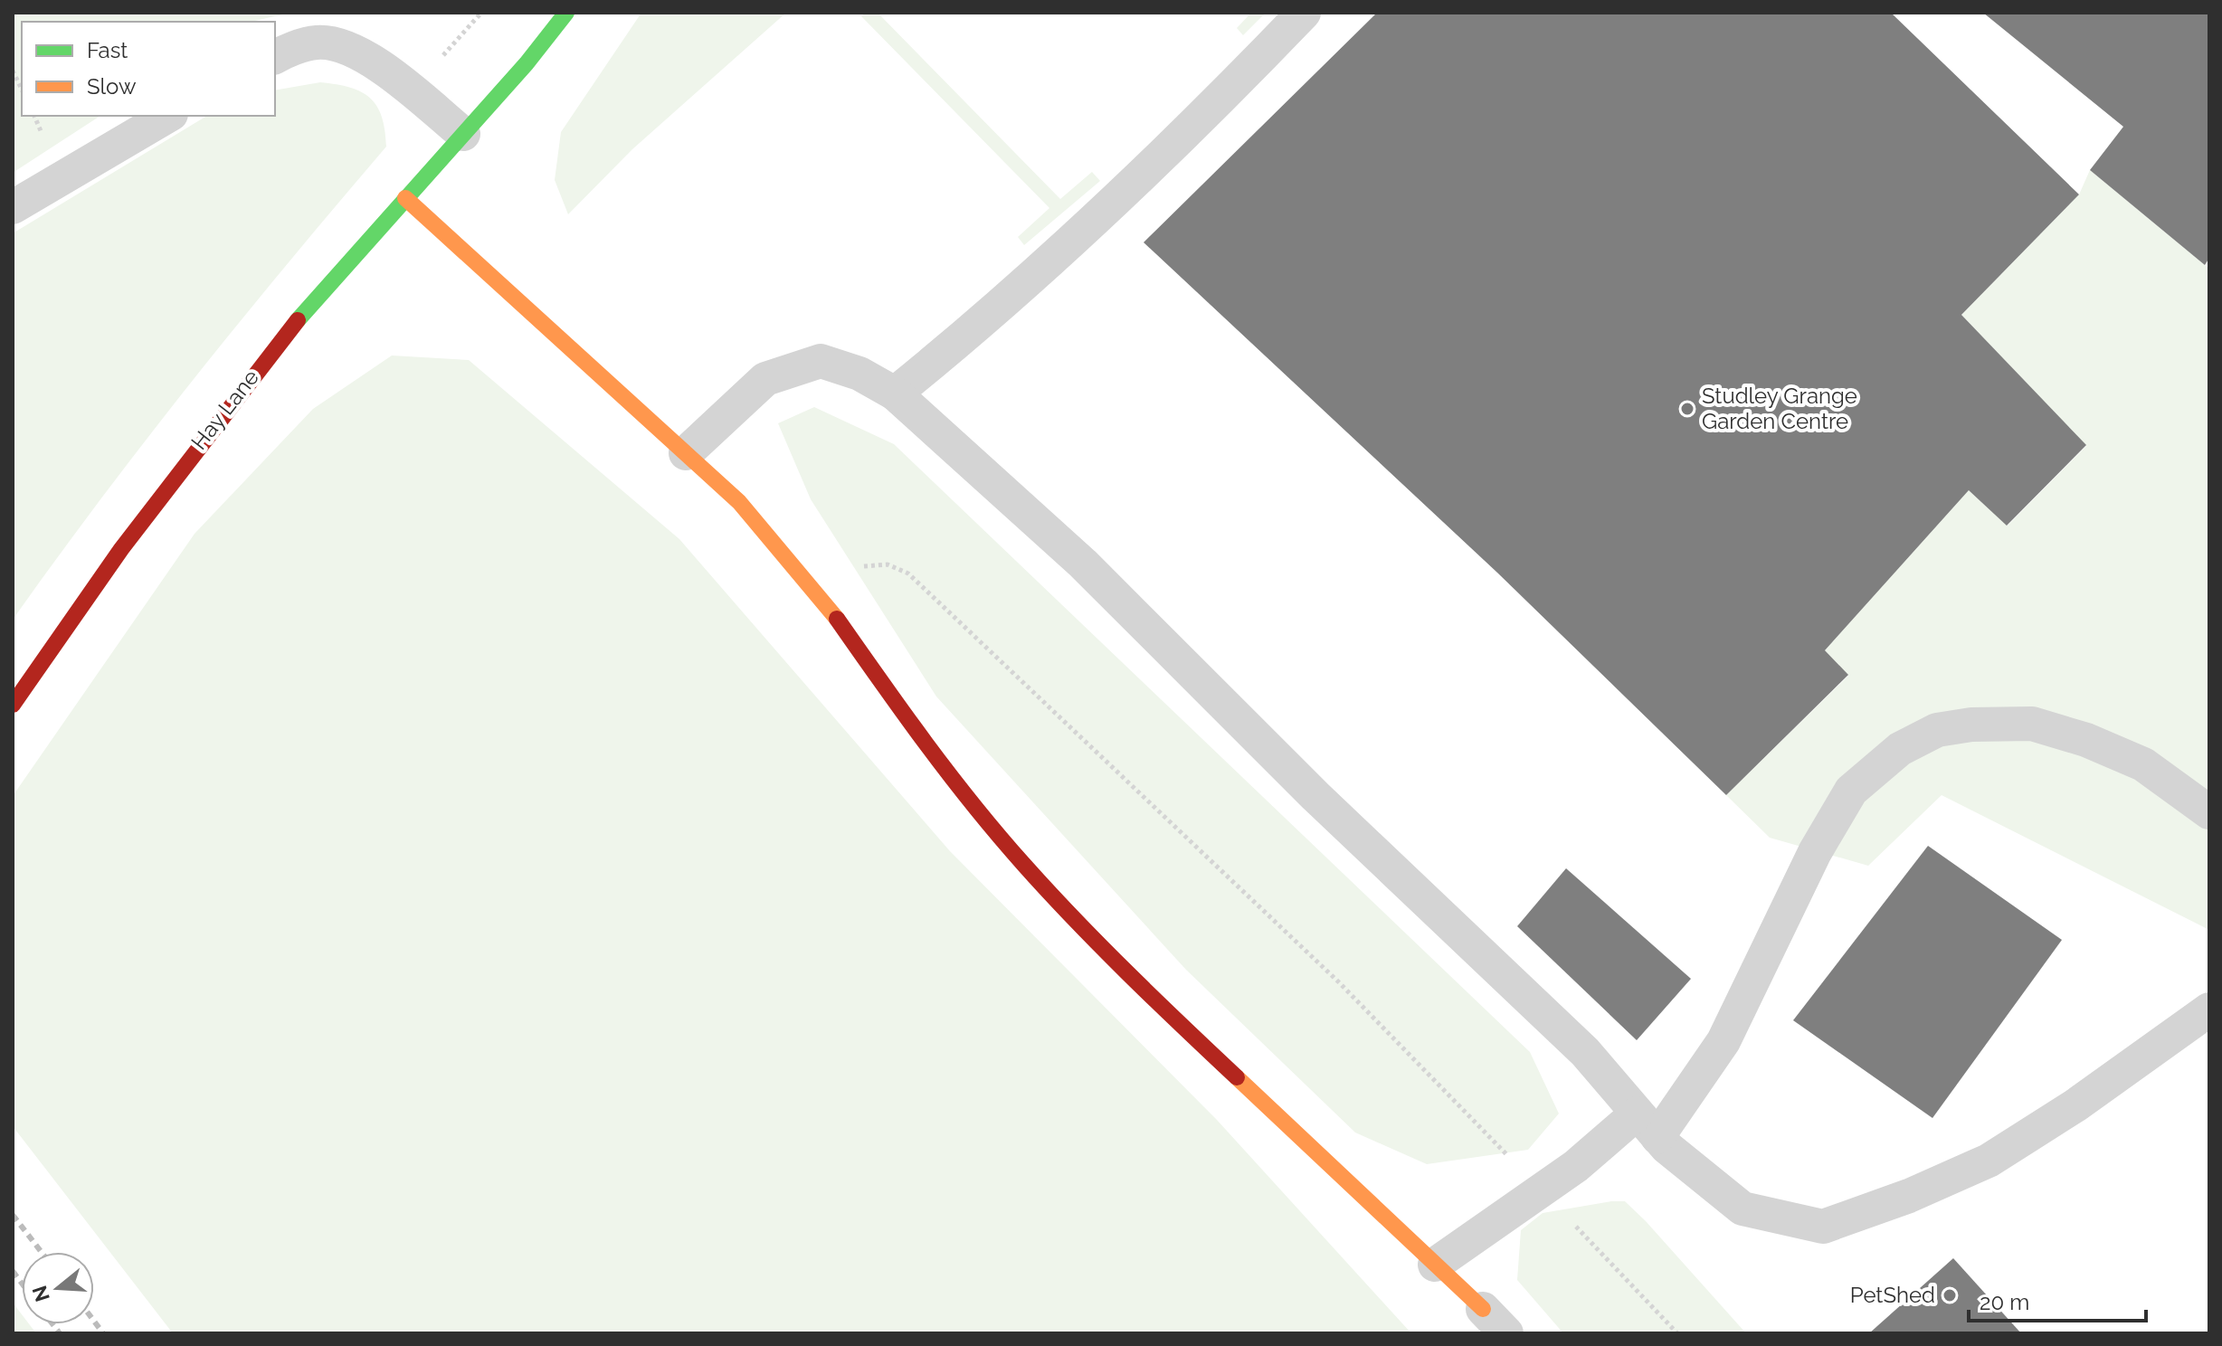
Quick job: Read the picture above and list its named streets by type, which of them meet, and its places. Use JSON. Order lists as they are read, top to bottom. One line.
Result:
{"streets":{"street":["Hay Lane"]},"places":["Studley Grange Garden Centre","PetShed"],"legend":["Fast","Slow"],"scale_bar":"20 m","north":"left"}
